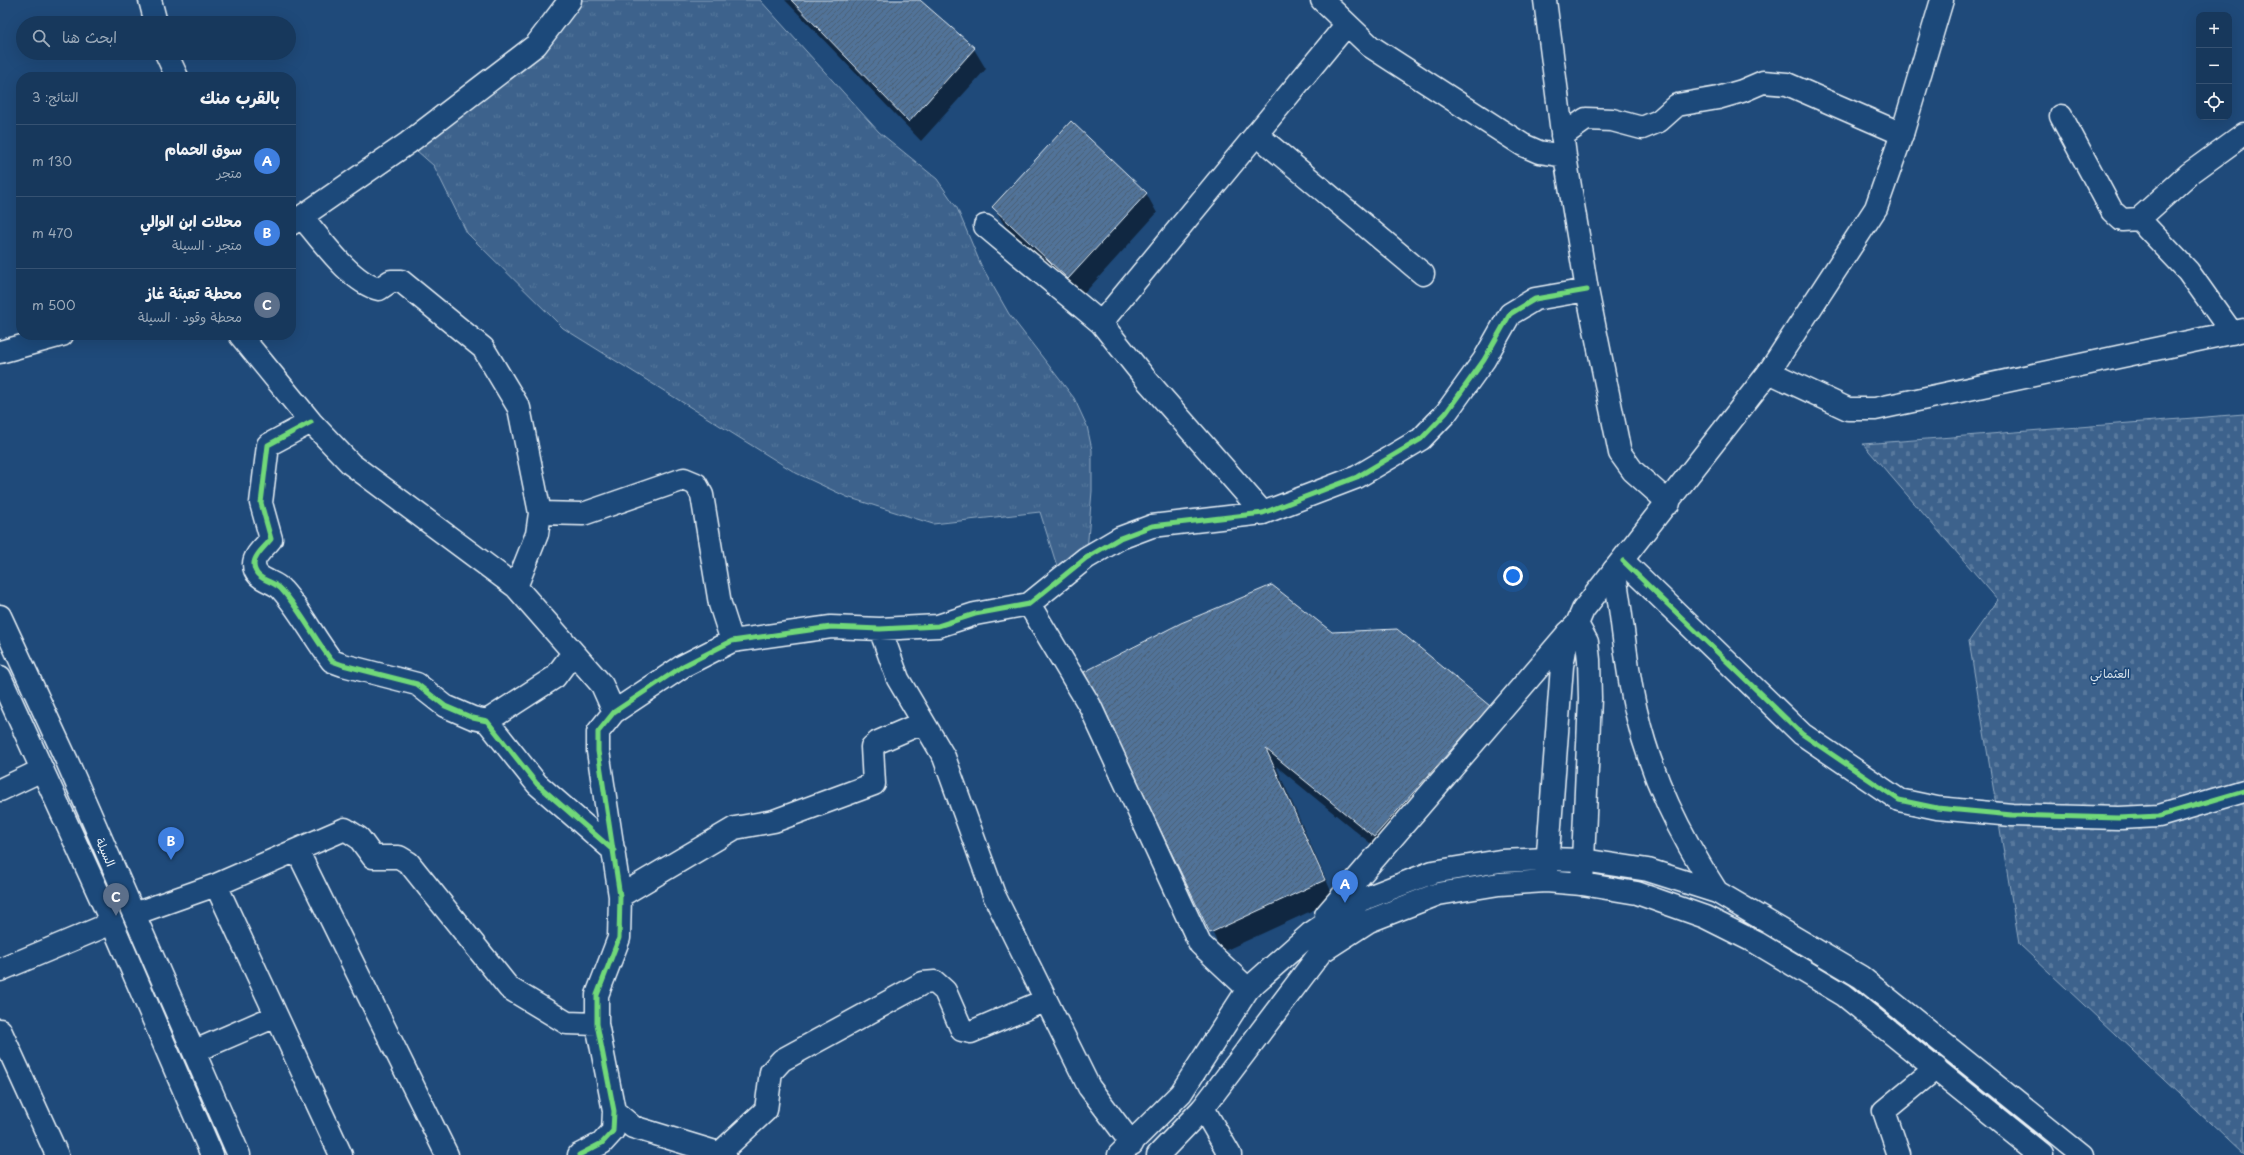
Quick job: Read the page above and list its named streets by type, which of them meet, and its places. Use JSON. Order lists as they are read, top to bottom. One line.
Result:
{"streets":{"street":["السيلة"]},"parks":["العثماني"],"page":{"map_buttons":["+","−"],"search":"ابحث هنا","heading":["بالقرب منك","النتائج: 3"],"list":[{"mark":"A","name":"سوق الحمام","note":"متجر","value":"130 m"},{"mark":"B","name":"محلات ابن الوالي","note":"متجر · السيلة","value":"470 m"},{"mark":"C","name":"محطة تعبئة غاز","note":"محطة وقود · السيلة","value":"500 m"}],"pins":["B","A","C"]}}
